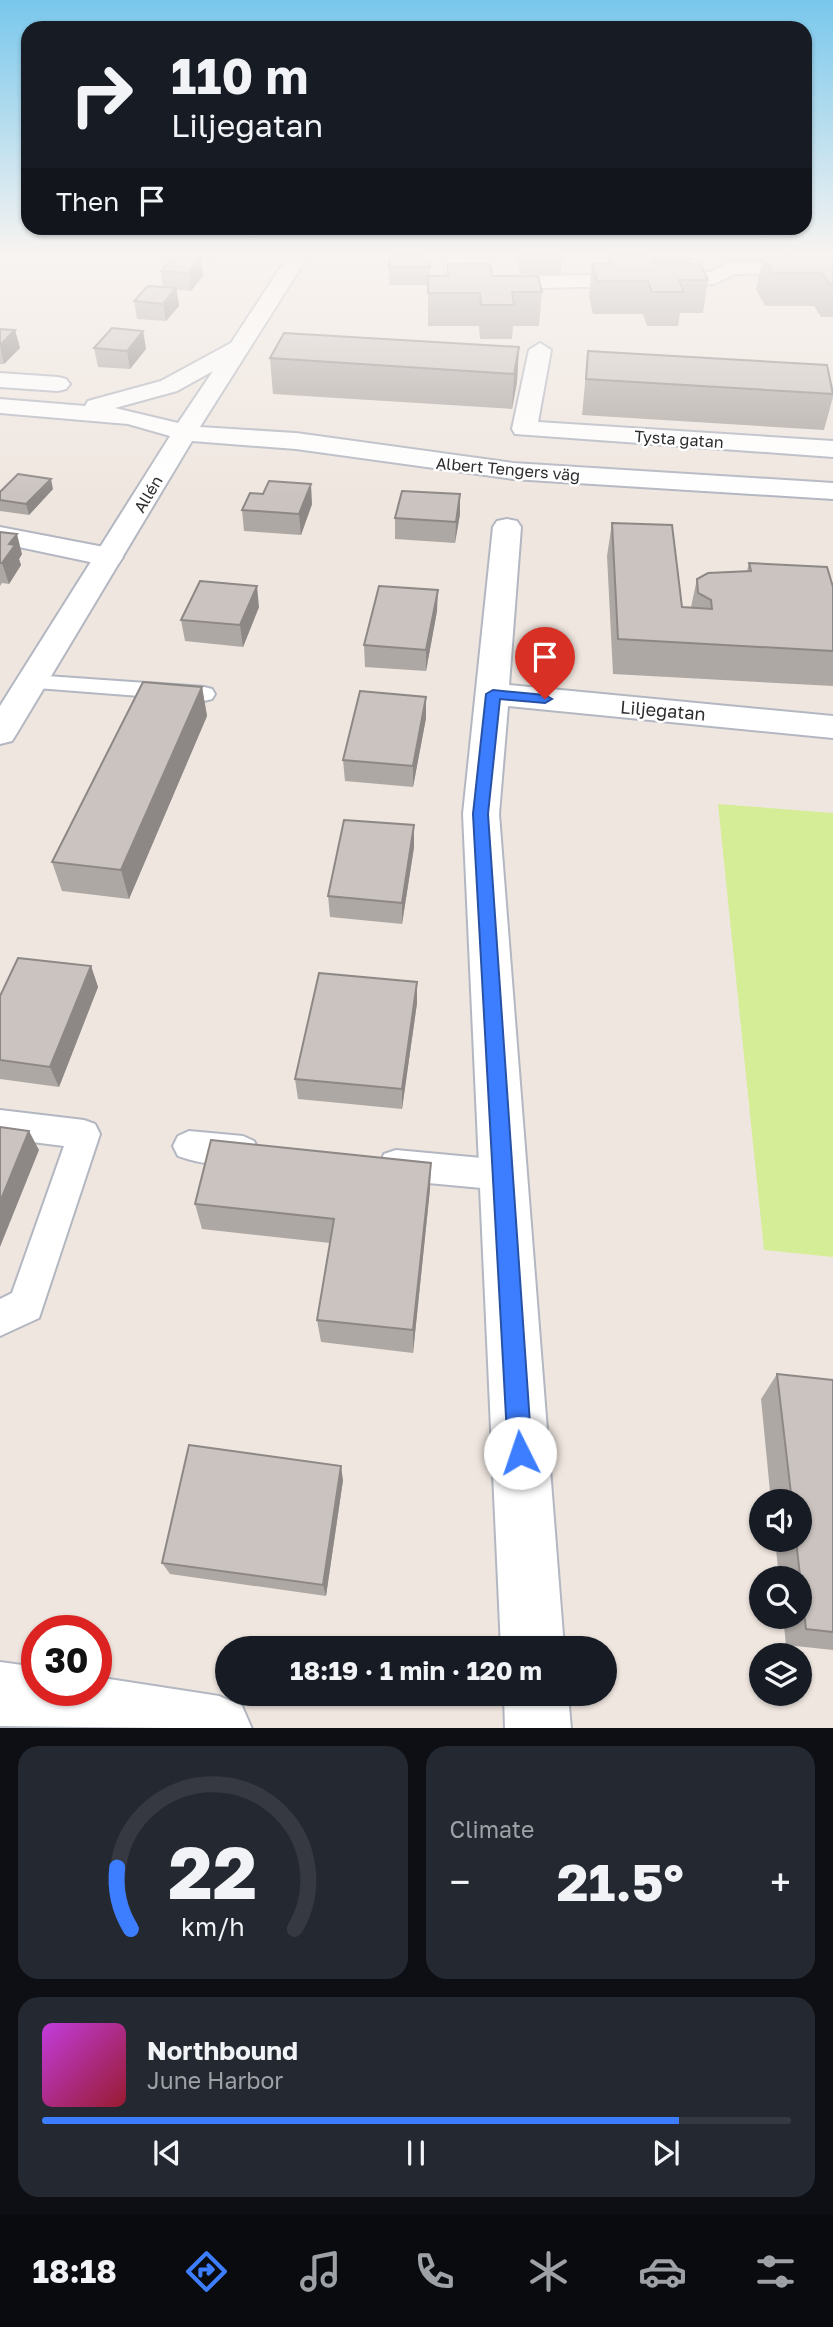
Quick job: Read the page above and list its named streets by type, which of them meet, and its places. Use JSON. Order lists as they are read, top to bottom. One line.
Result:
{"streets":{"street":["Tysta gatan","Albert Tengers väg","Allén","Liljegatan"]},"crossings":[["Albert Tengers väg","Allén"]],"page":{"turn":["110 m","Liljegatan"],"then":"Then","limit":"30","trip":"18:19 · 1 min · 120 m","tile":"Climate","heat":["−","21.5°","+"],"song":["Northbound","June Harbor"],"tabs":"18:18","gauge":["22","km/h"]}}
